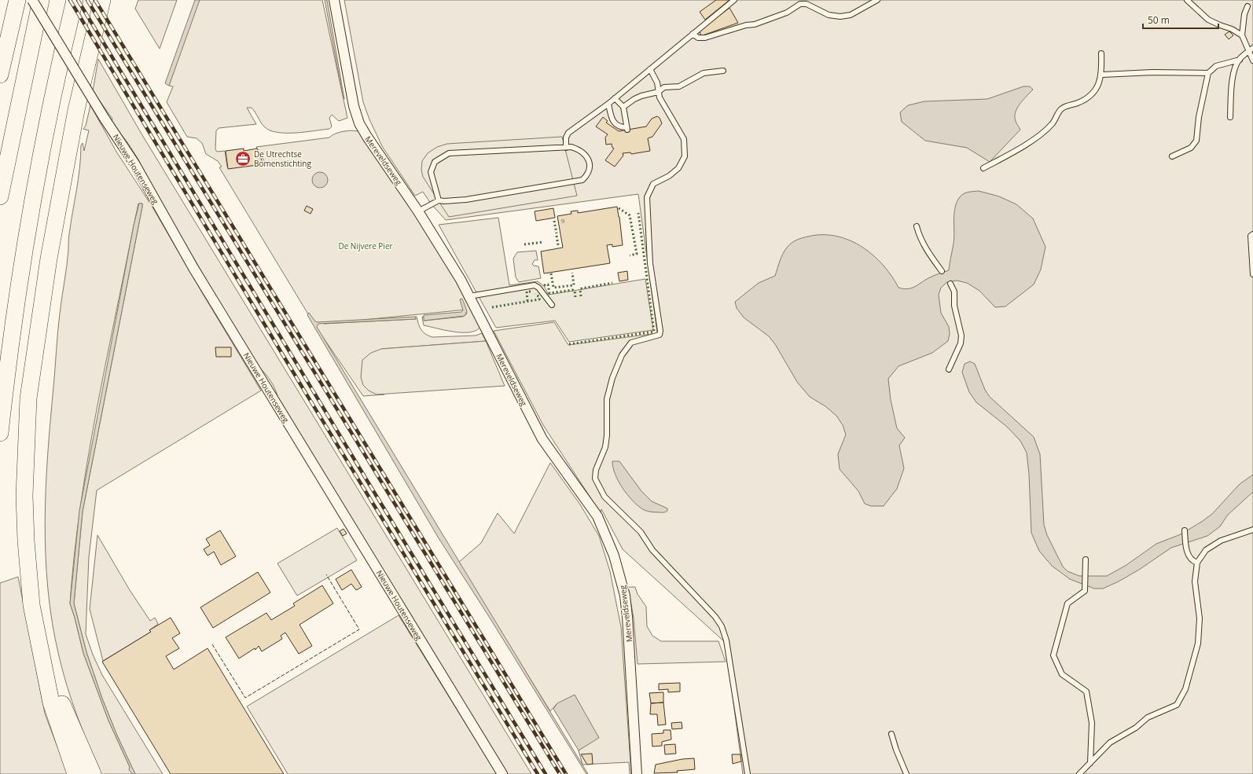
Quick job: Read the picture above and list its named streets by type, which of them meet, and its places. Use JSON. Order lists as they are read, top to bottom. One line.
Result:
{"streets":{"street":["Mereveldseweg","Nieuwe Houtenseweg"]},"parks":["De Nijvere Pier"],"places":{"office":["De Utrechtse Bomenstichting"]},"house_numbers":["9"],"scale_bar":"50 m"}
